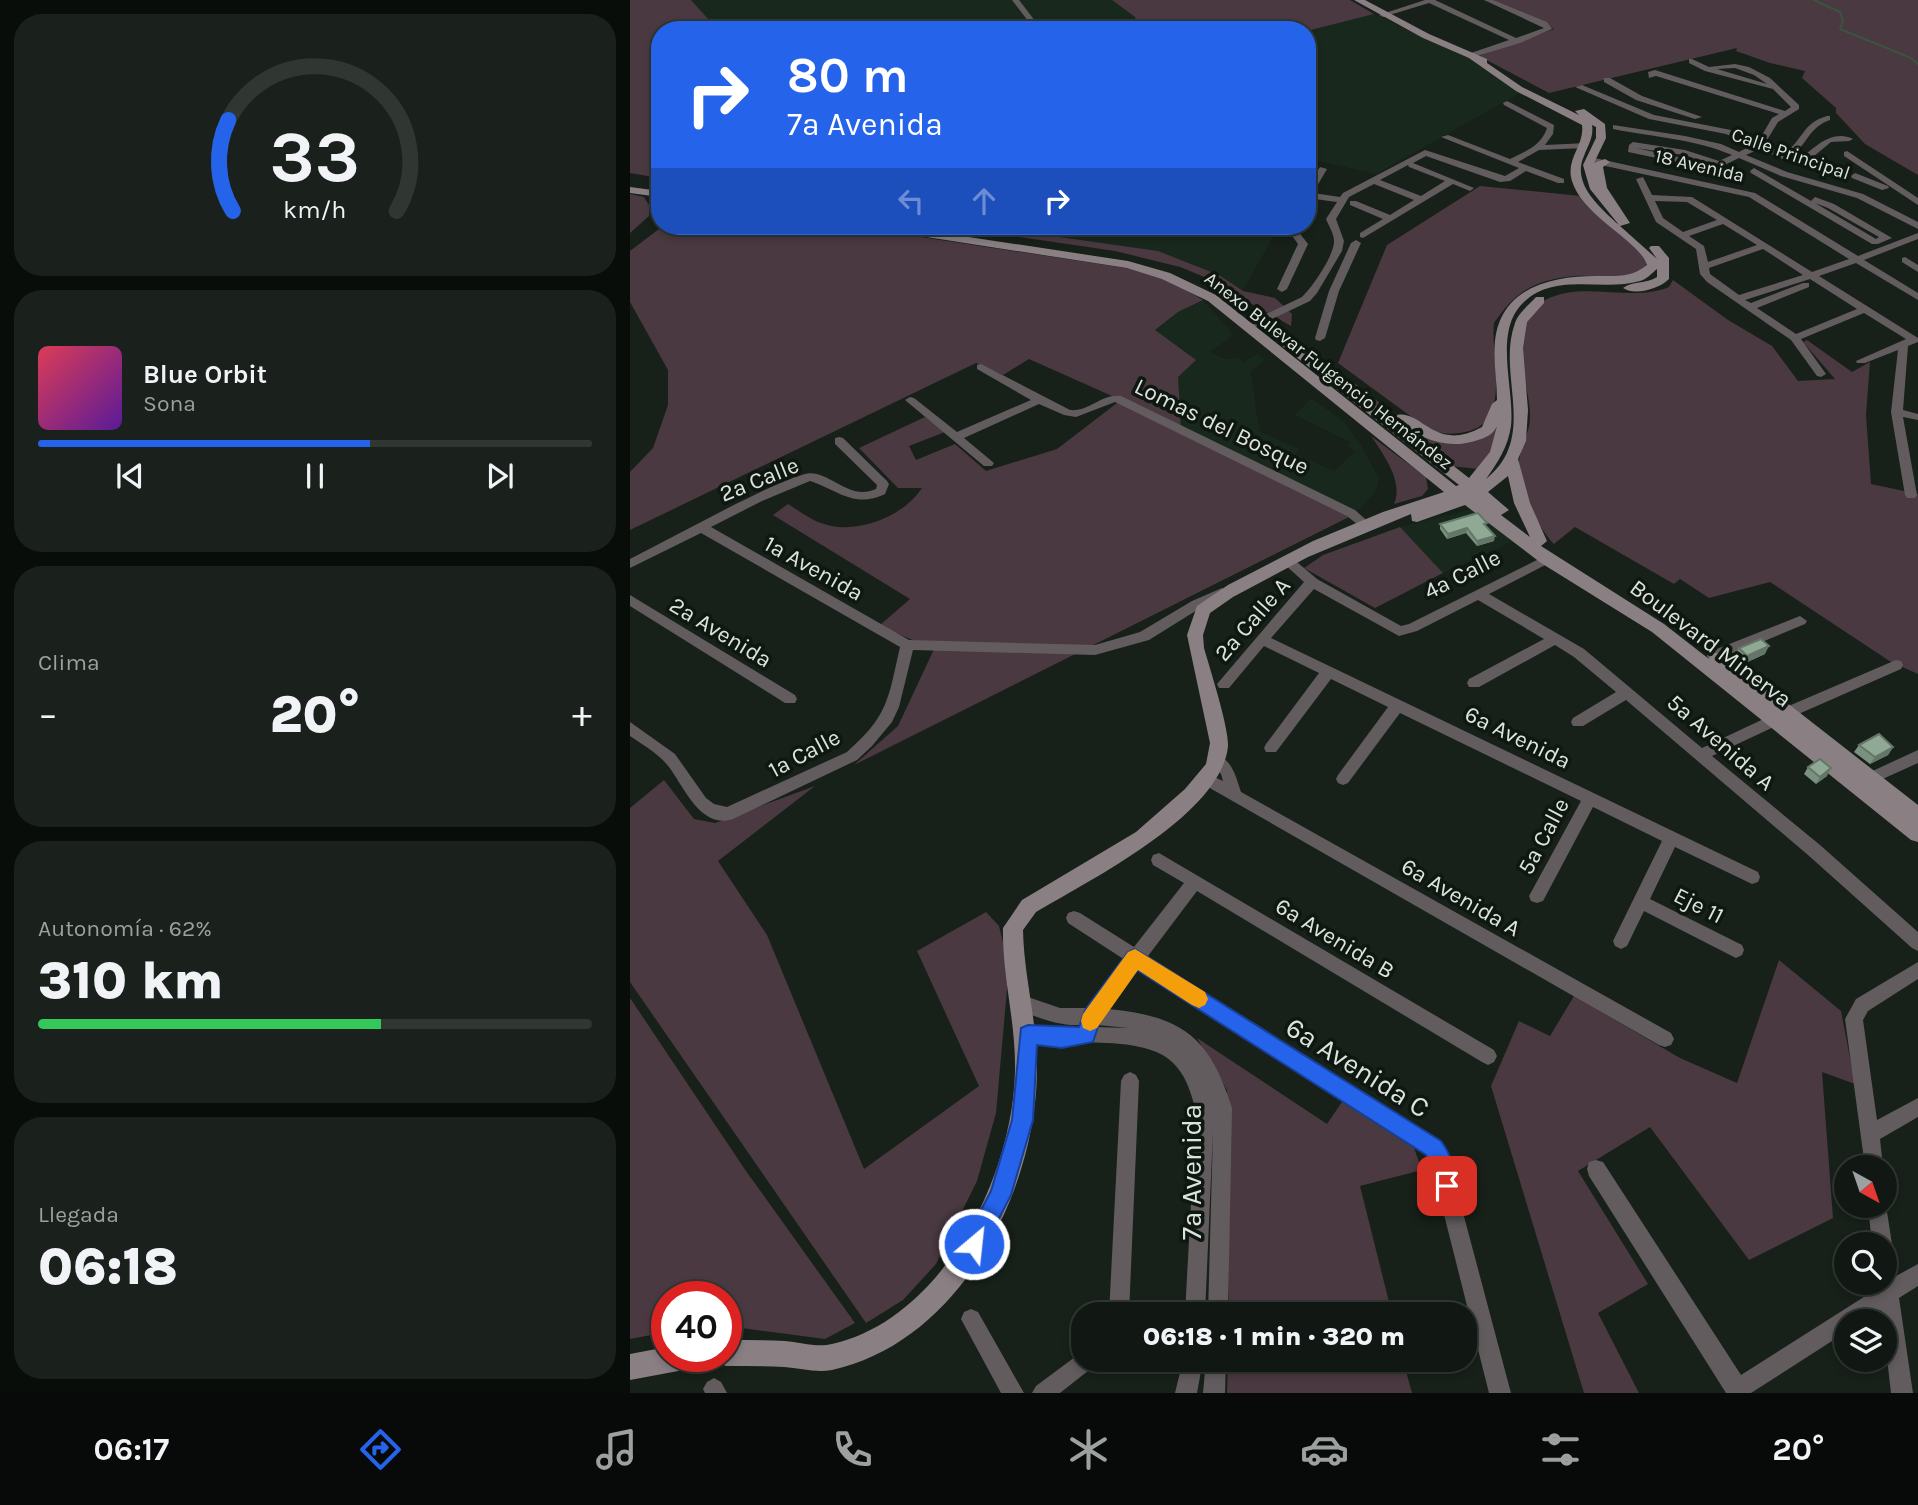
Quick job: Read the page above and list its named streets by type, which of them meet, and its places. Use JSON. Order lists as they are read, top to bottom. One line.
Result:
{"streets":{"main road":["Anexo Bulevar Fulgencio Hernández","Boulevard Minerva"],"street":["Calle Principal","18 Avenida","Lomas del Bosque","2a Calle","1a Avenida","4a Calle","2a Calle A","2a Avenida","6a Avenida","5a Avenida A","1a Calle","5a Calle","6a Avenida A","Eje 11","6a Avenida B","6a Avenida C","7a Avenida"]},"crossings":[["Anexo Bulevar Fulgencio Hernández","Boulevard Minerva"],["2a Calle","1a Avenida"],["1a Avenida","1a Calle"],["4a Calle","2a Calle A"],["4a Calle","Boulevard Minerva"],["4a Calle","5a Avenida A"],["2a Calle A","6a Avenida"],["6a Avenida","5a Calle"]],"north":"bottom right","page":{"turn":["80 m","7a Avenida"],"song":["Blue Orbit","Sona"],"tile":["Clima",["Autonomía · 62%","310 km"],["Llegada","06:18"]],"heat":["−","20°","+"],"limit":"40","trip":"06:18 · 1 min · 320 m","tabs":["06:17","20°"],"gauge":["33","km/h"]}}
